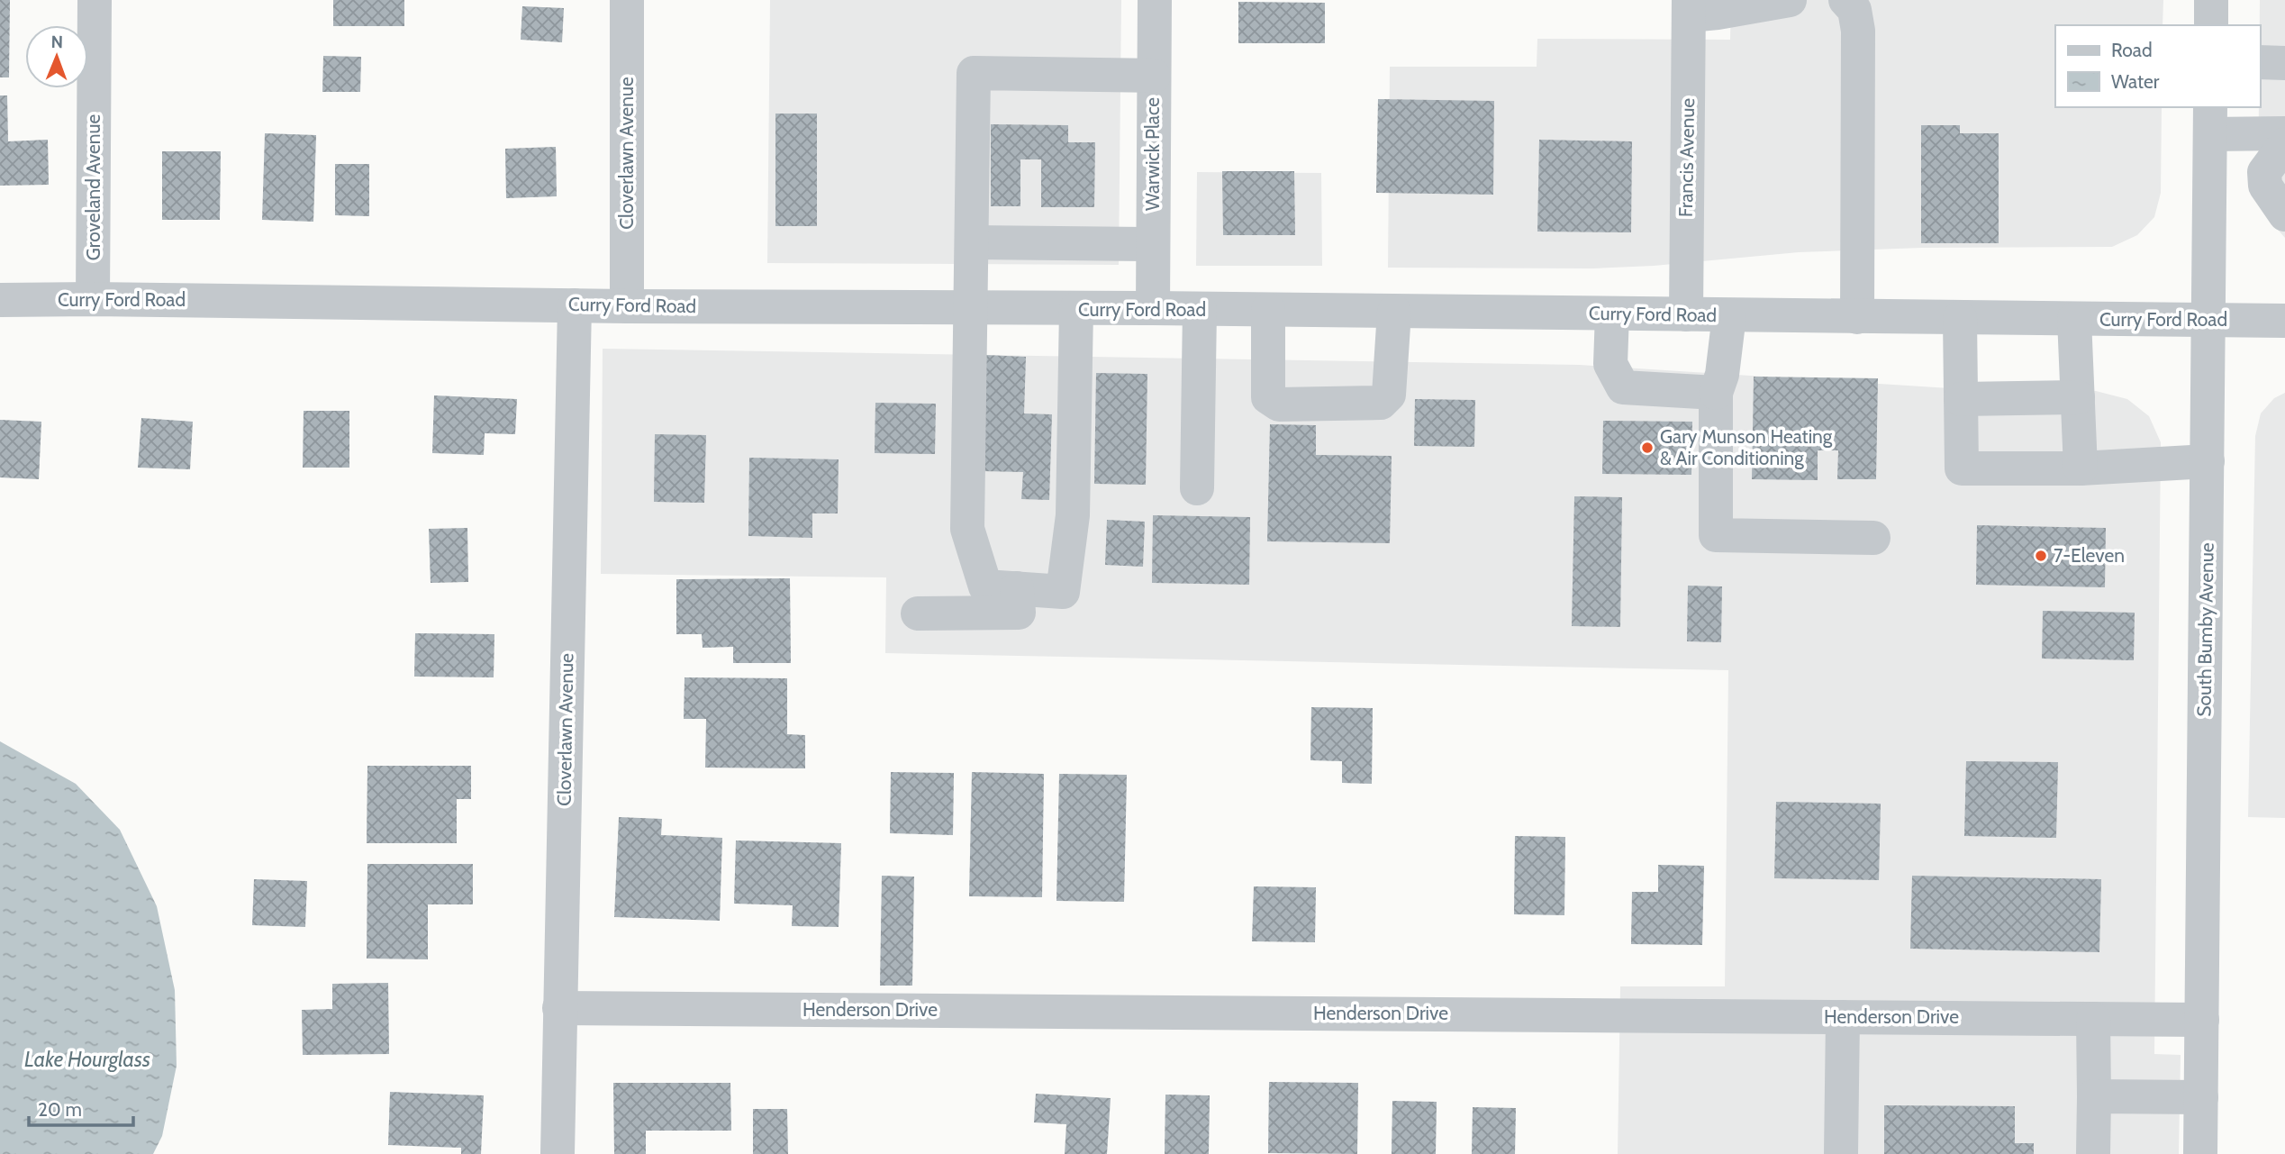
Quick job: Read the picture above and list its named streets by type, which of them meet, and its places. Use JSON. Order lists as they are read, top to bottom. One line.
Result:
{"streets":{"street":["Cloverlawn Avenue","Warwick Place","Francis Avenue","Groveland Avenue","Curry Ford Road","South Bumby Avenue","Henderson Drive"]},"crossings":[["Cloverlawn Avenue","Curry Ford Road"],["Cloverlawn Avenue","Henderson Drive"],["Warwick Place","Curry Ford Road"],["Francis Avenue","Curry Ford Road"],["Groveland Avenue","Curry Ford Road"],["Curry Ford Road","South Bumby Avenue"],["South Bumby Avenue","Henderson Drive"]],"water":["Lake Hourglass"],"places":["Gary Munson Heating & Air Conditioning","7-Eleven"],"legend":["Road","Water"],"scale_bar":"20 m","north":"top"}
